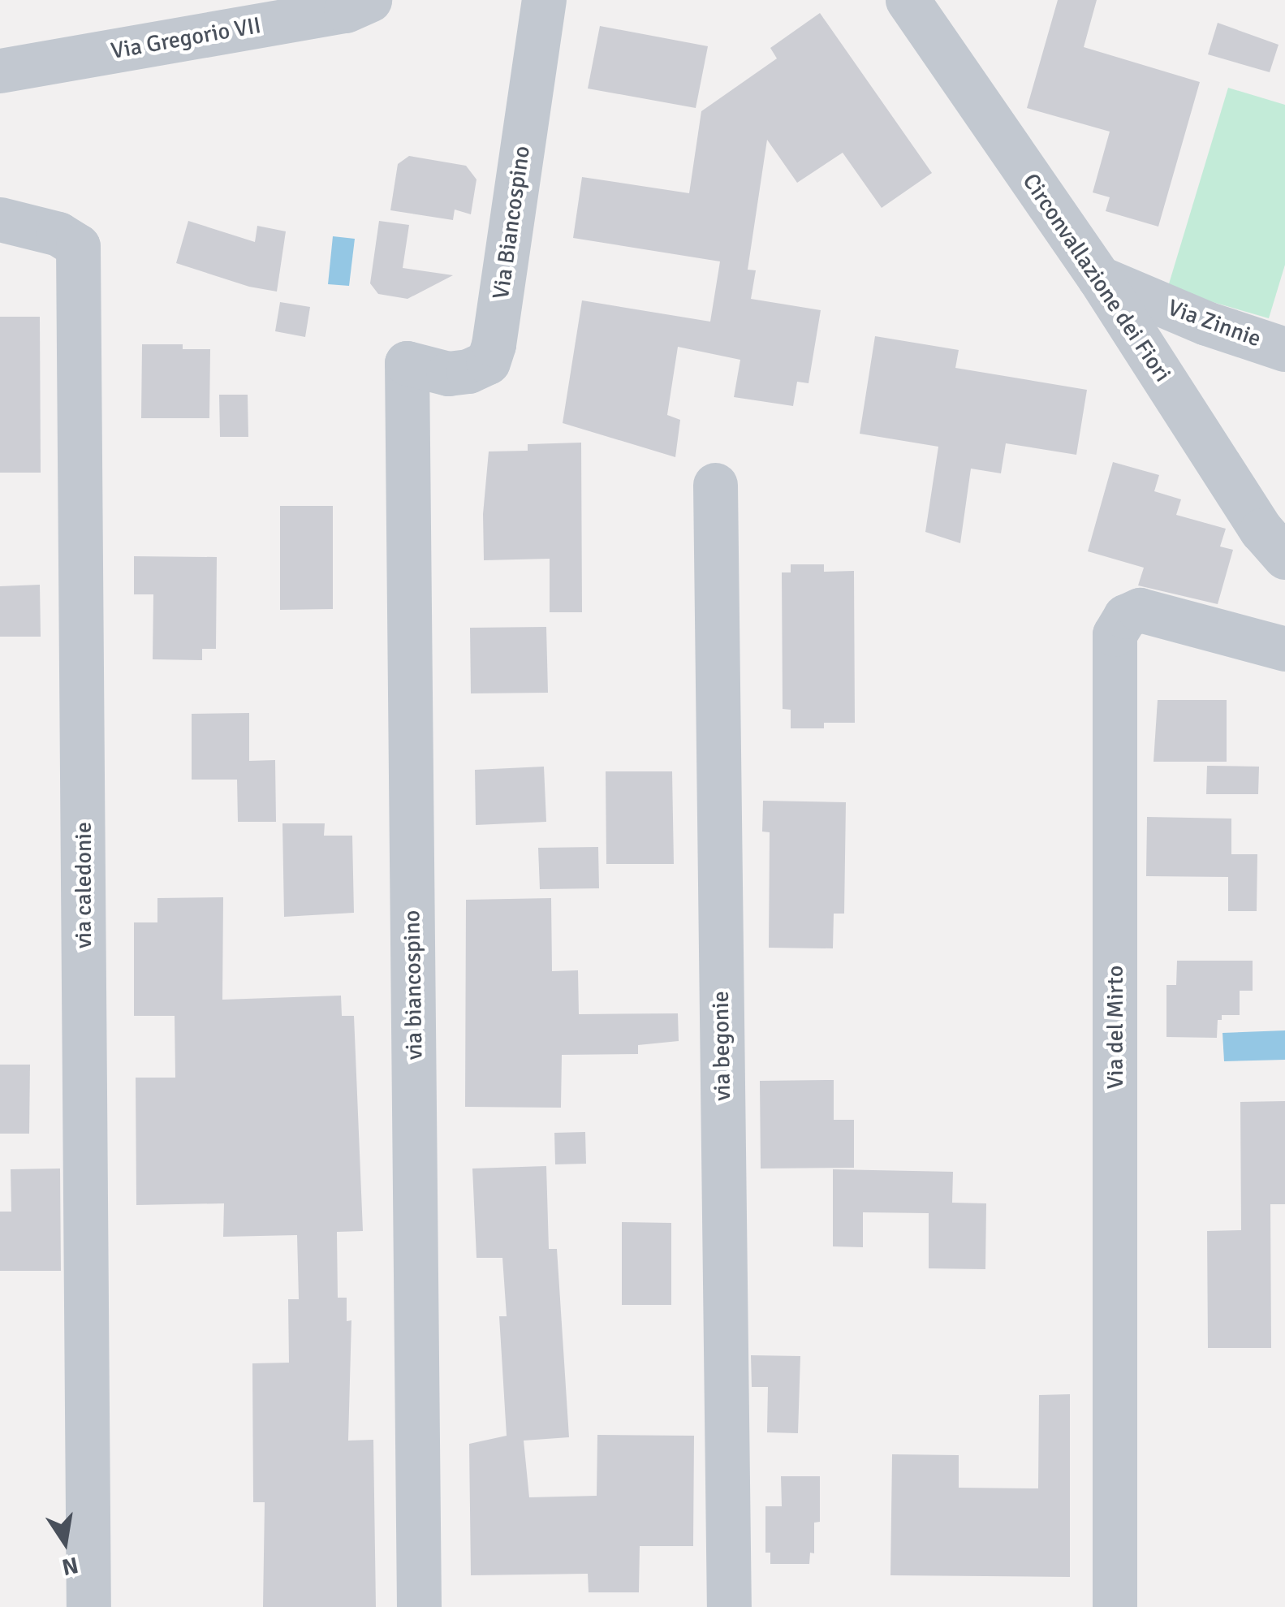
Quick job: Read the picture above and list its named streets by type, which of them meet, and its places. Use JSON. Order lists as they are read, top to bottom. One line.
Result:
{"streets":{"street":["Via Gregorio VII","Via Biancospino","Circonvallazione dei Fiori","Via Zinnie","via caledonie","via biancospino","Via del Mirto","via begonie"]},"crossings":[["Via Biancospino","via biancospino"],["Circonvallazione dei Fiori","Via Zinnie"]],"north":"bottom"}
